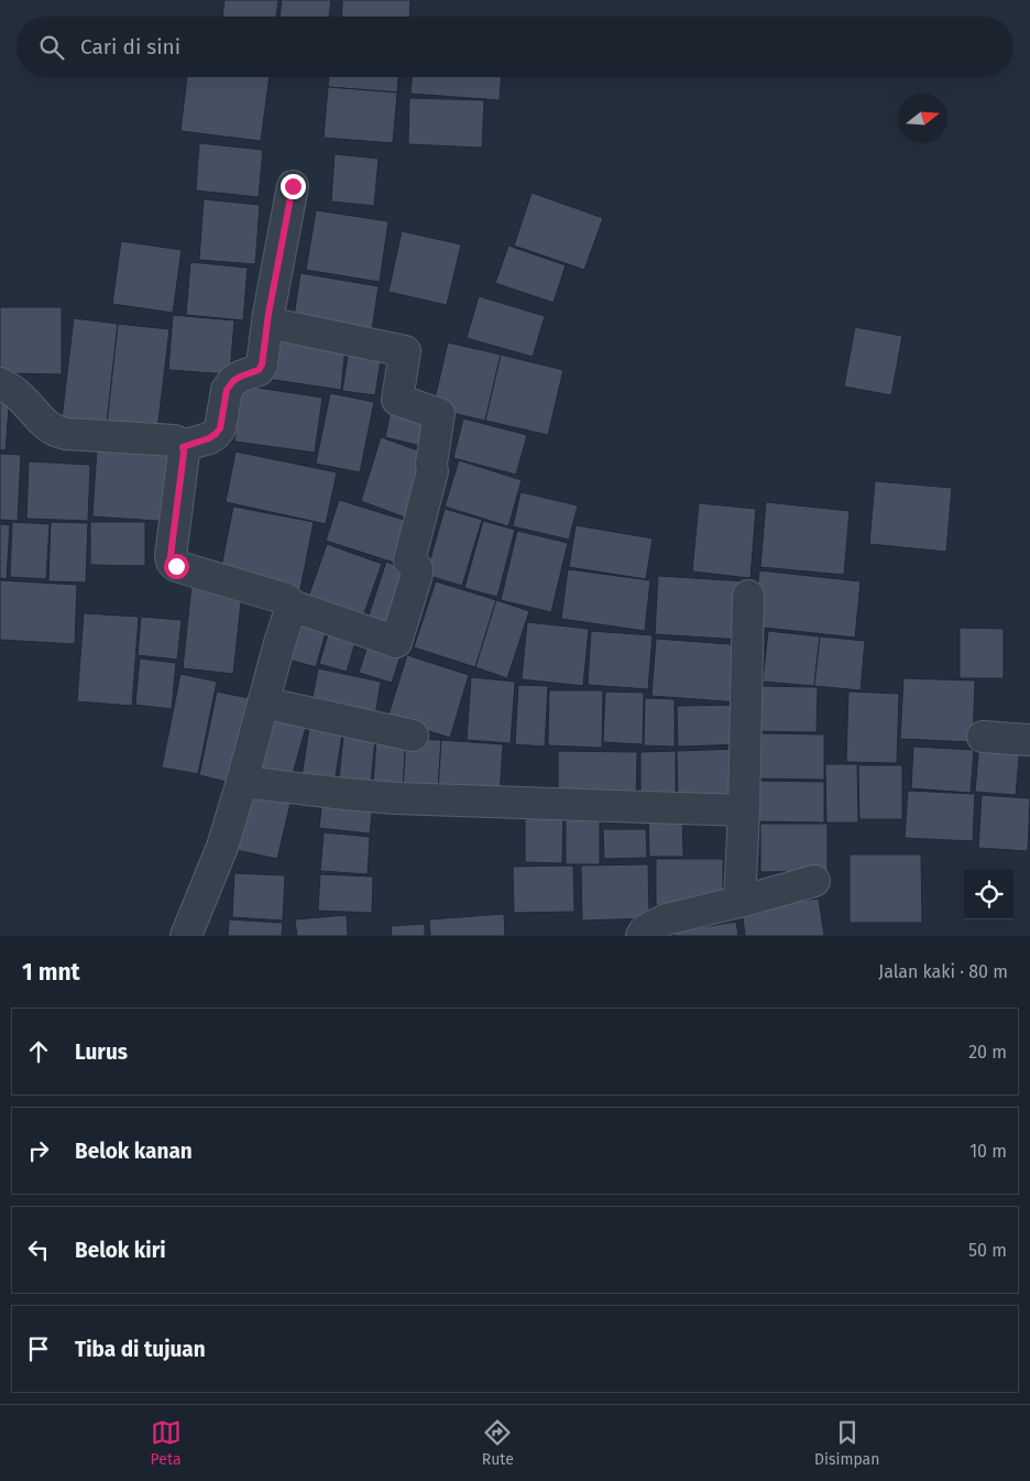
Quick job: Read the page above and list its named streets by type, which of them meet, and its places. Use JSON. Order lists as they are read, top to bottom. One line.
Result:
{"north":"right","page":{"search":"Cari di sini","heading":["1 mnt","Jalan kaki · 80 m"],"list":[["Lurus","20 m"],["Belok kanan","10 m"],["Belok kiri","50 m"],"Tiba di tujuan"],"nav":["Peta","Rute","Disimpan"]}}
